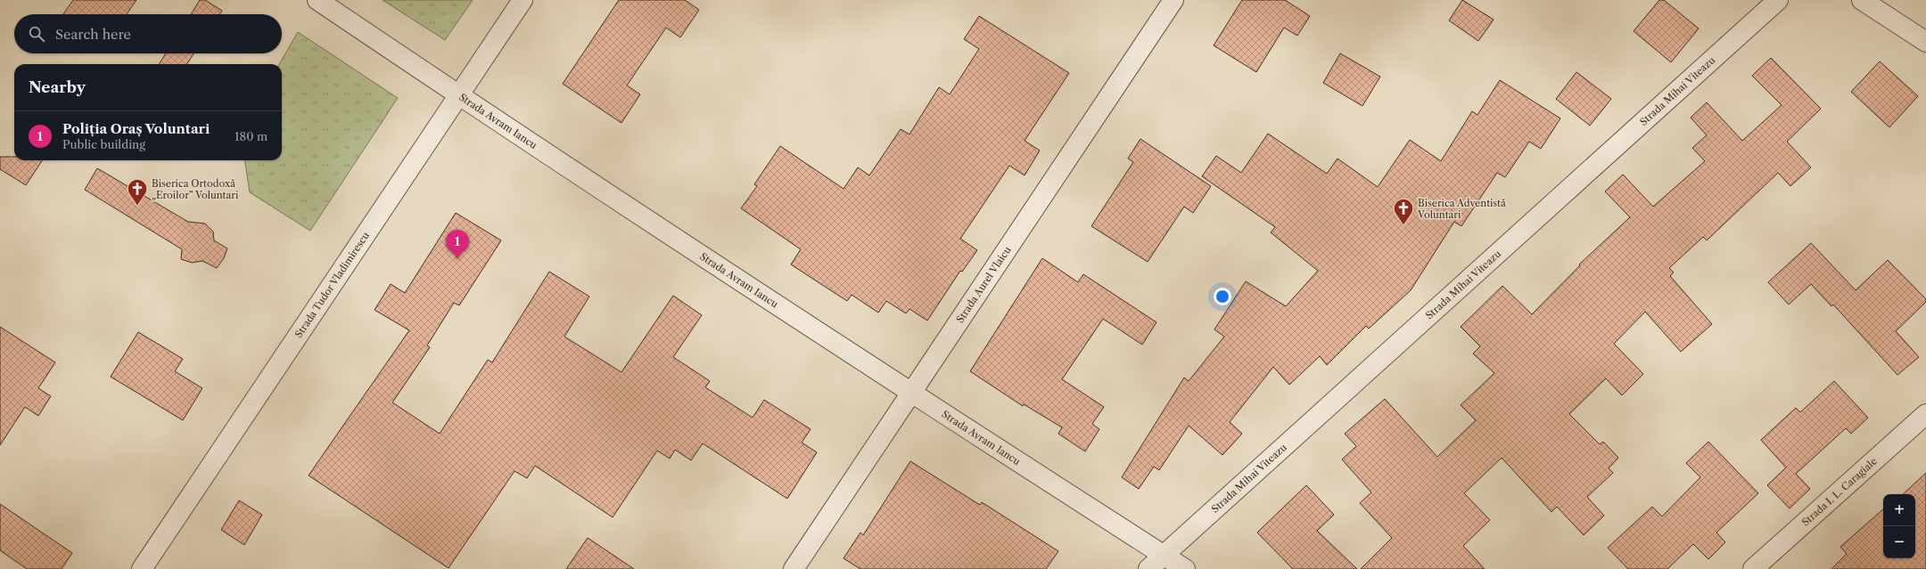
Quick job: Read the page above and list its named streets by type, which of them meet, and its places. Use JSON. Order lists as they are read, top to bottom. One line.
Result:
{"streets":{"street":["Strada Mihai Viteazu","Strada Avram Iancu","Strada Aurel Vlaicu","Strada Tudor Vladimirescu","Strada I. L. Caragiale"]},"crossings":[["Strada Mihai Viteazu","Strada Avram Iancu"],["Strada Avram Iancu","Strada Aurel Vlaicu"],["Strada Avram Iancu","Strada Tudor Vladimirescu"]],"places":{"church":["Biserica Ortodoxă „Eroilor” Voluntari","Biserica Adventistă Voluntari"]},"page":{"search":"Search here","heading":"Nearby","list":[{"mark":"1","name":"Poliția Oraș Voluntari","note":"Public building","value":"180 m"}],"pins":"1","map_buttons":["+","−"]}}
